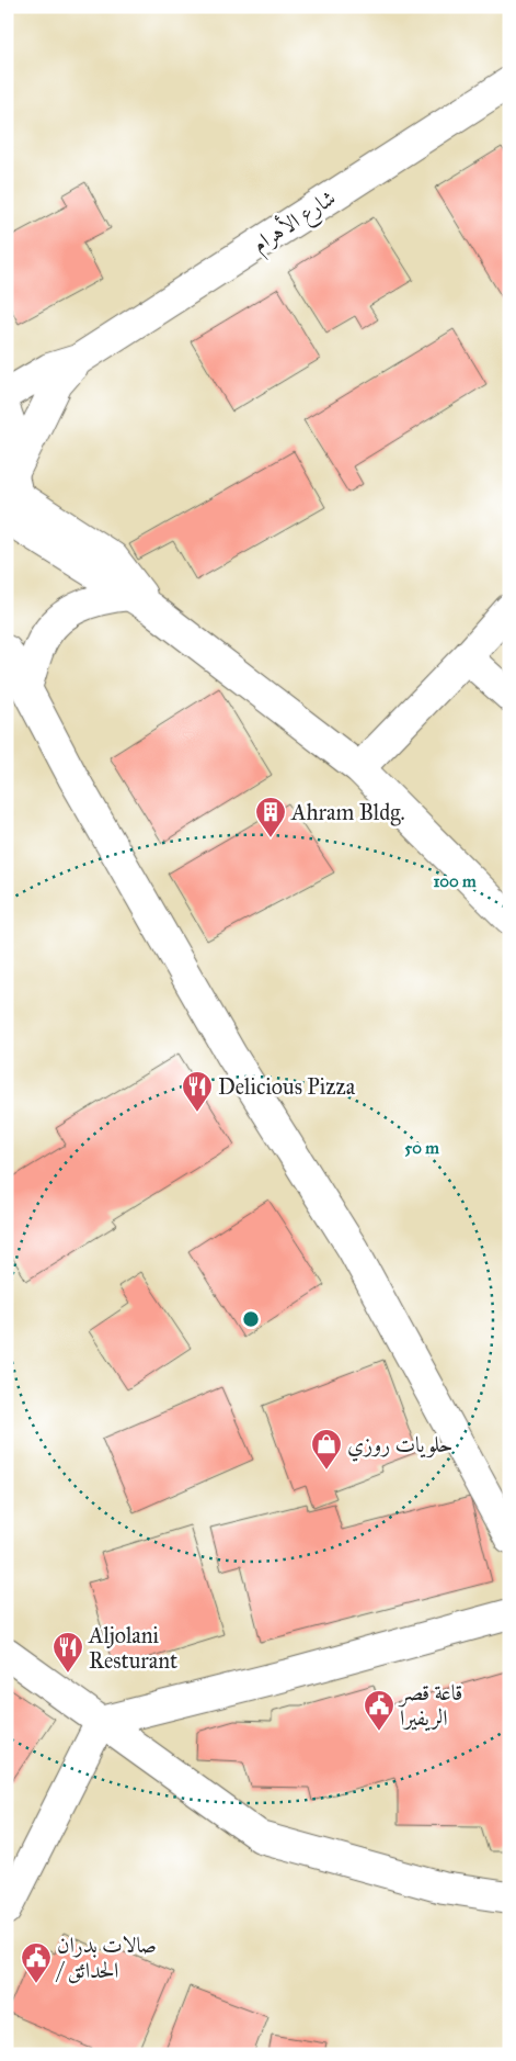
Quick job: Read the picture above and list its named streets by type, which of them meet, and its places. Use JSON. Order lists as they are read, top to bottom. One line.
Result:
{"streets":{"street":["شارع الأهرام"]},"places":{"building":["Ahram Bldg."],"restaurant":["Delicious Pizza","Aljolani Resturant"],"shop":["حلويات روزي"],"public building":["قاعة قصر الريفيرا","صالات بدران / الحدائق"]},"rings":["100 m","50 m"]}
